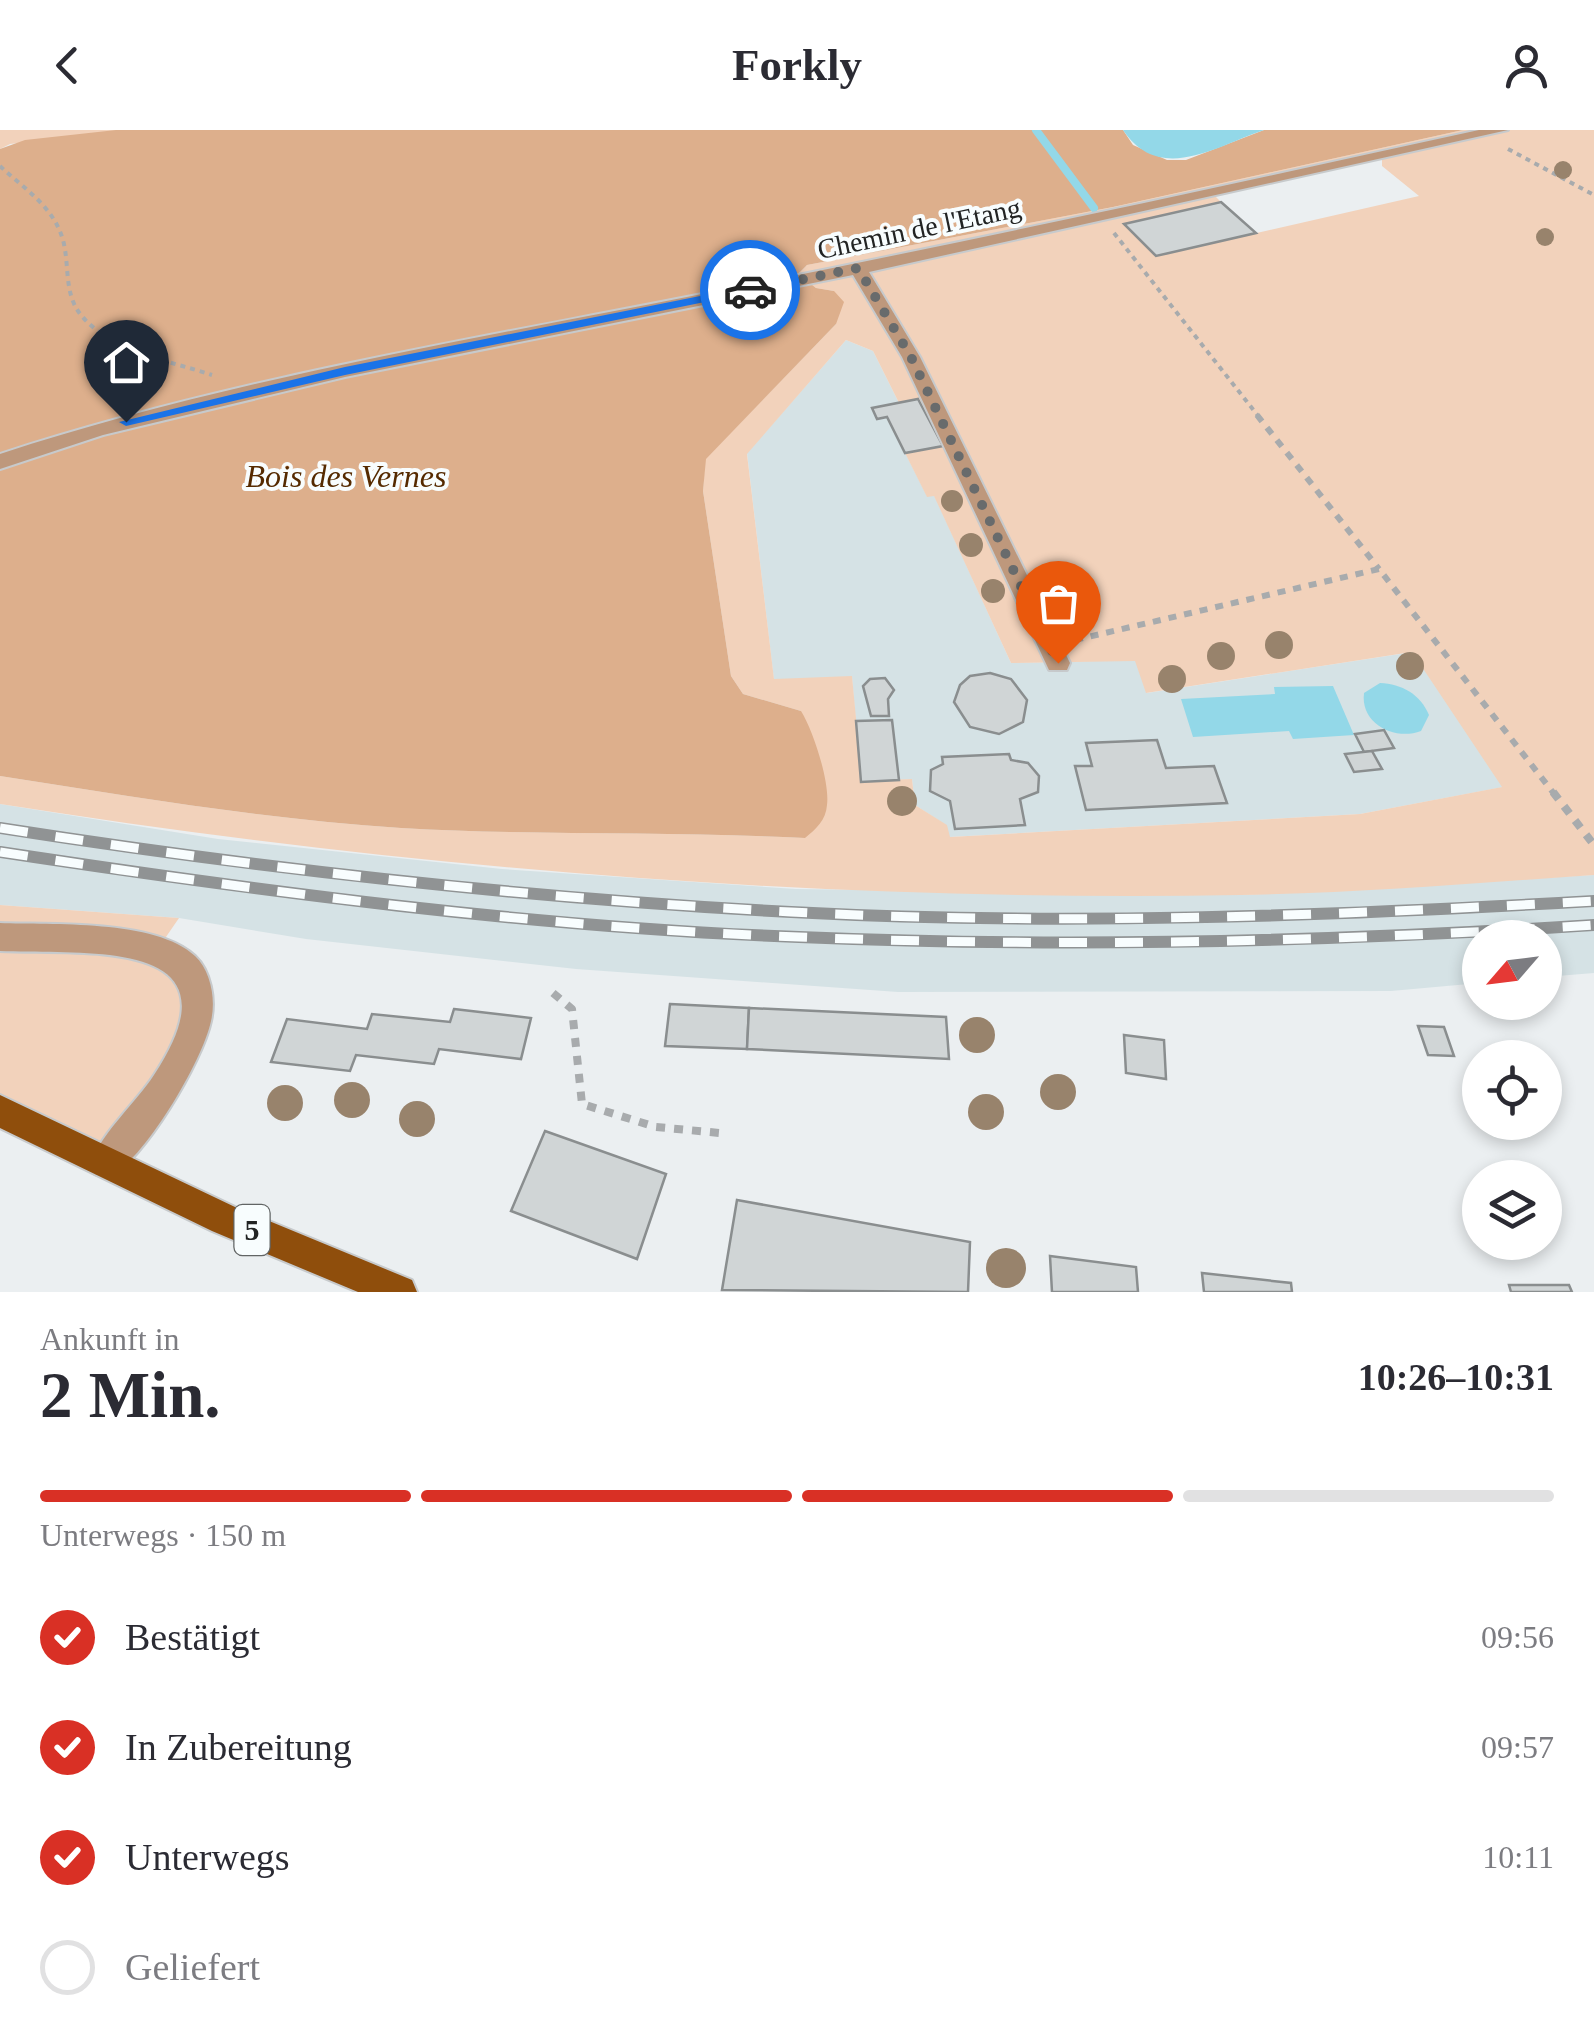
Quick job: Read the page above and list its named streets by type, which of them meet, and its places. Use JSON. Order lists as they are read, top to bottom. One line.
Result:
{"streets":{"main road":["5"],"street":["Chemin de l'Etang"]},"parks":["Bois des Vernes"],"north":"bottom left","page":{"header":"Forkly","heading":["2 Min.","Ankunft in","10:26–10:31"],"bar":"Unterwegs · 150 m","list":[["Bestätigt","09:56"],["In Zubereitung","09:57"],["Unterwegs","10:11"],"Geliefert"]}}
